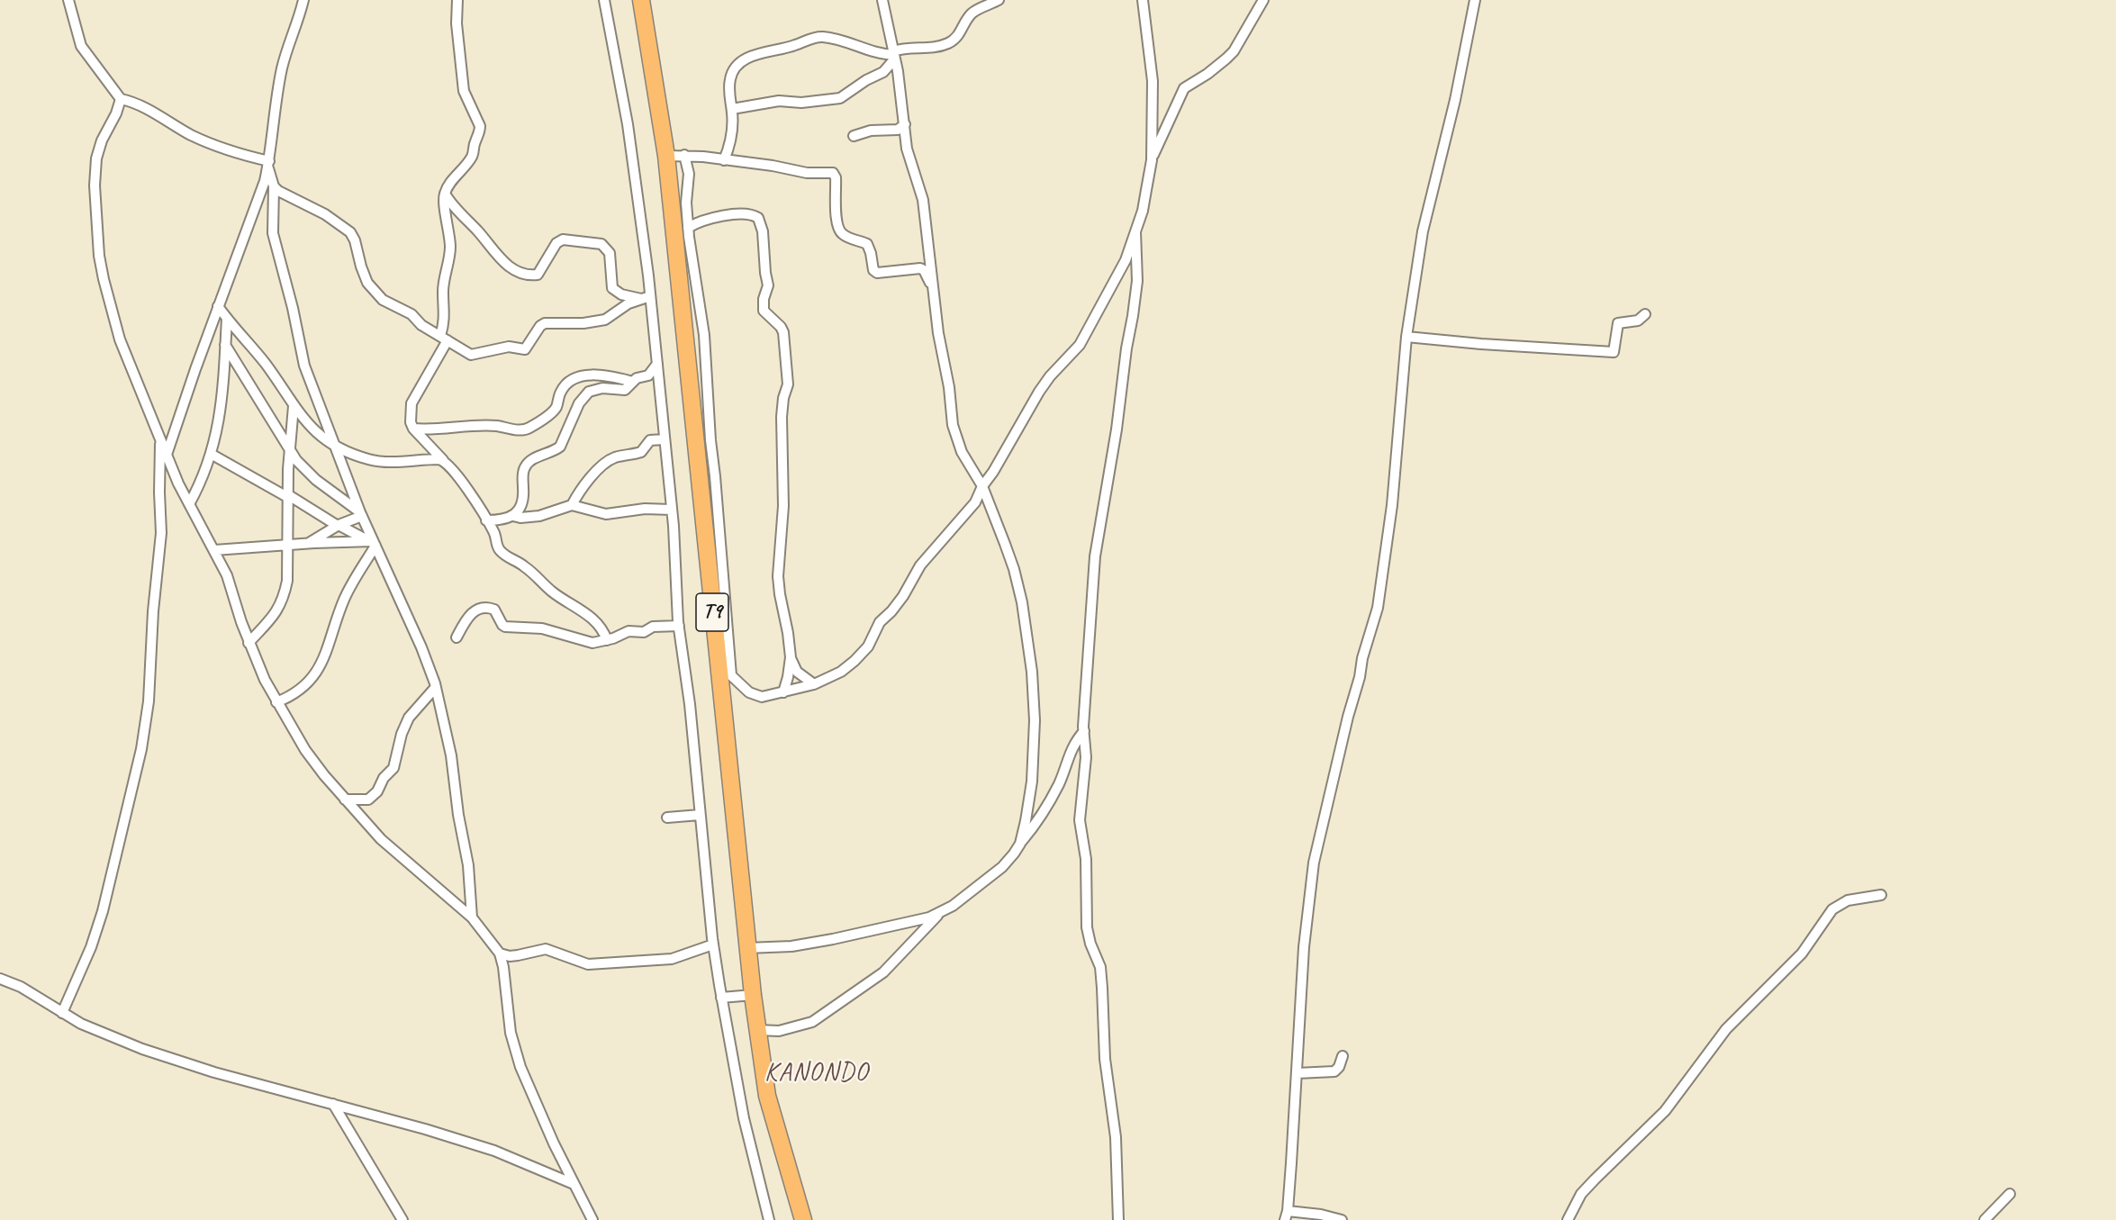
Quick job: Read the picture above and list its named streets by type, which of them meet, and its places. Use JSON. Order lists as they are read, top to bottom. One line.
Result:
{"streets":{"highway":["T9"]},"districts":["KANONDO"]}
